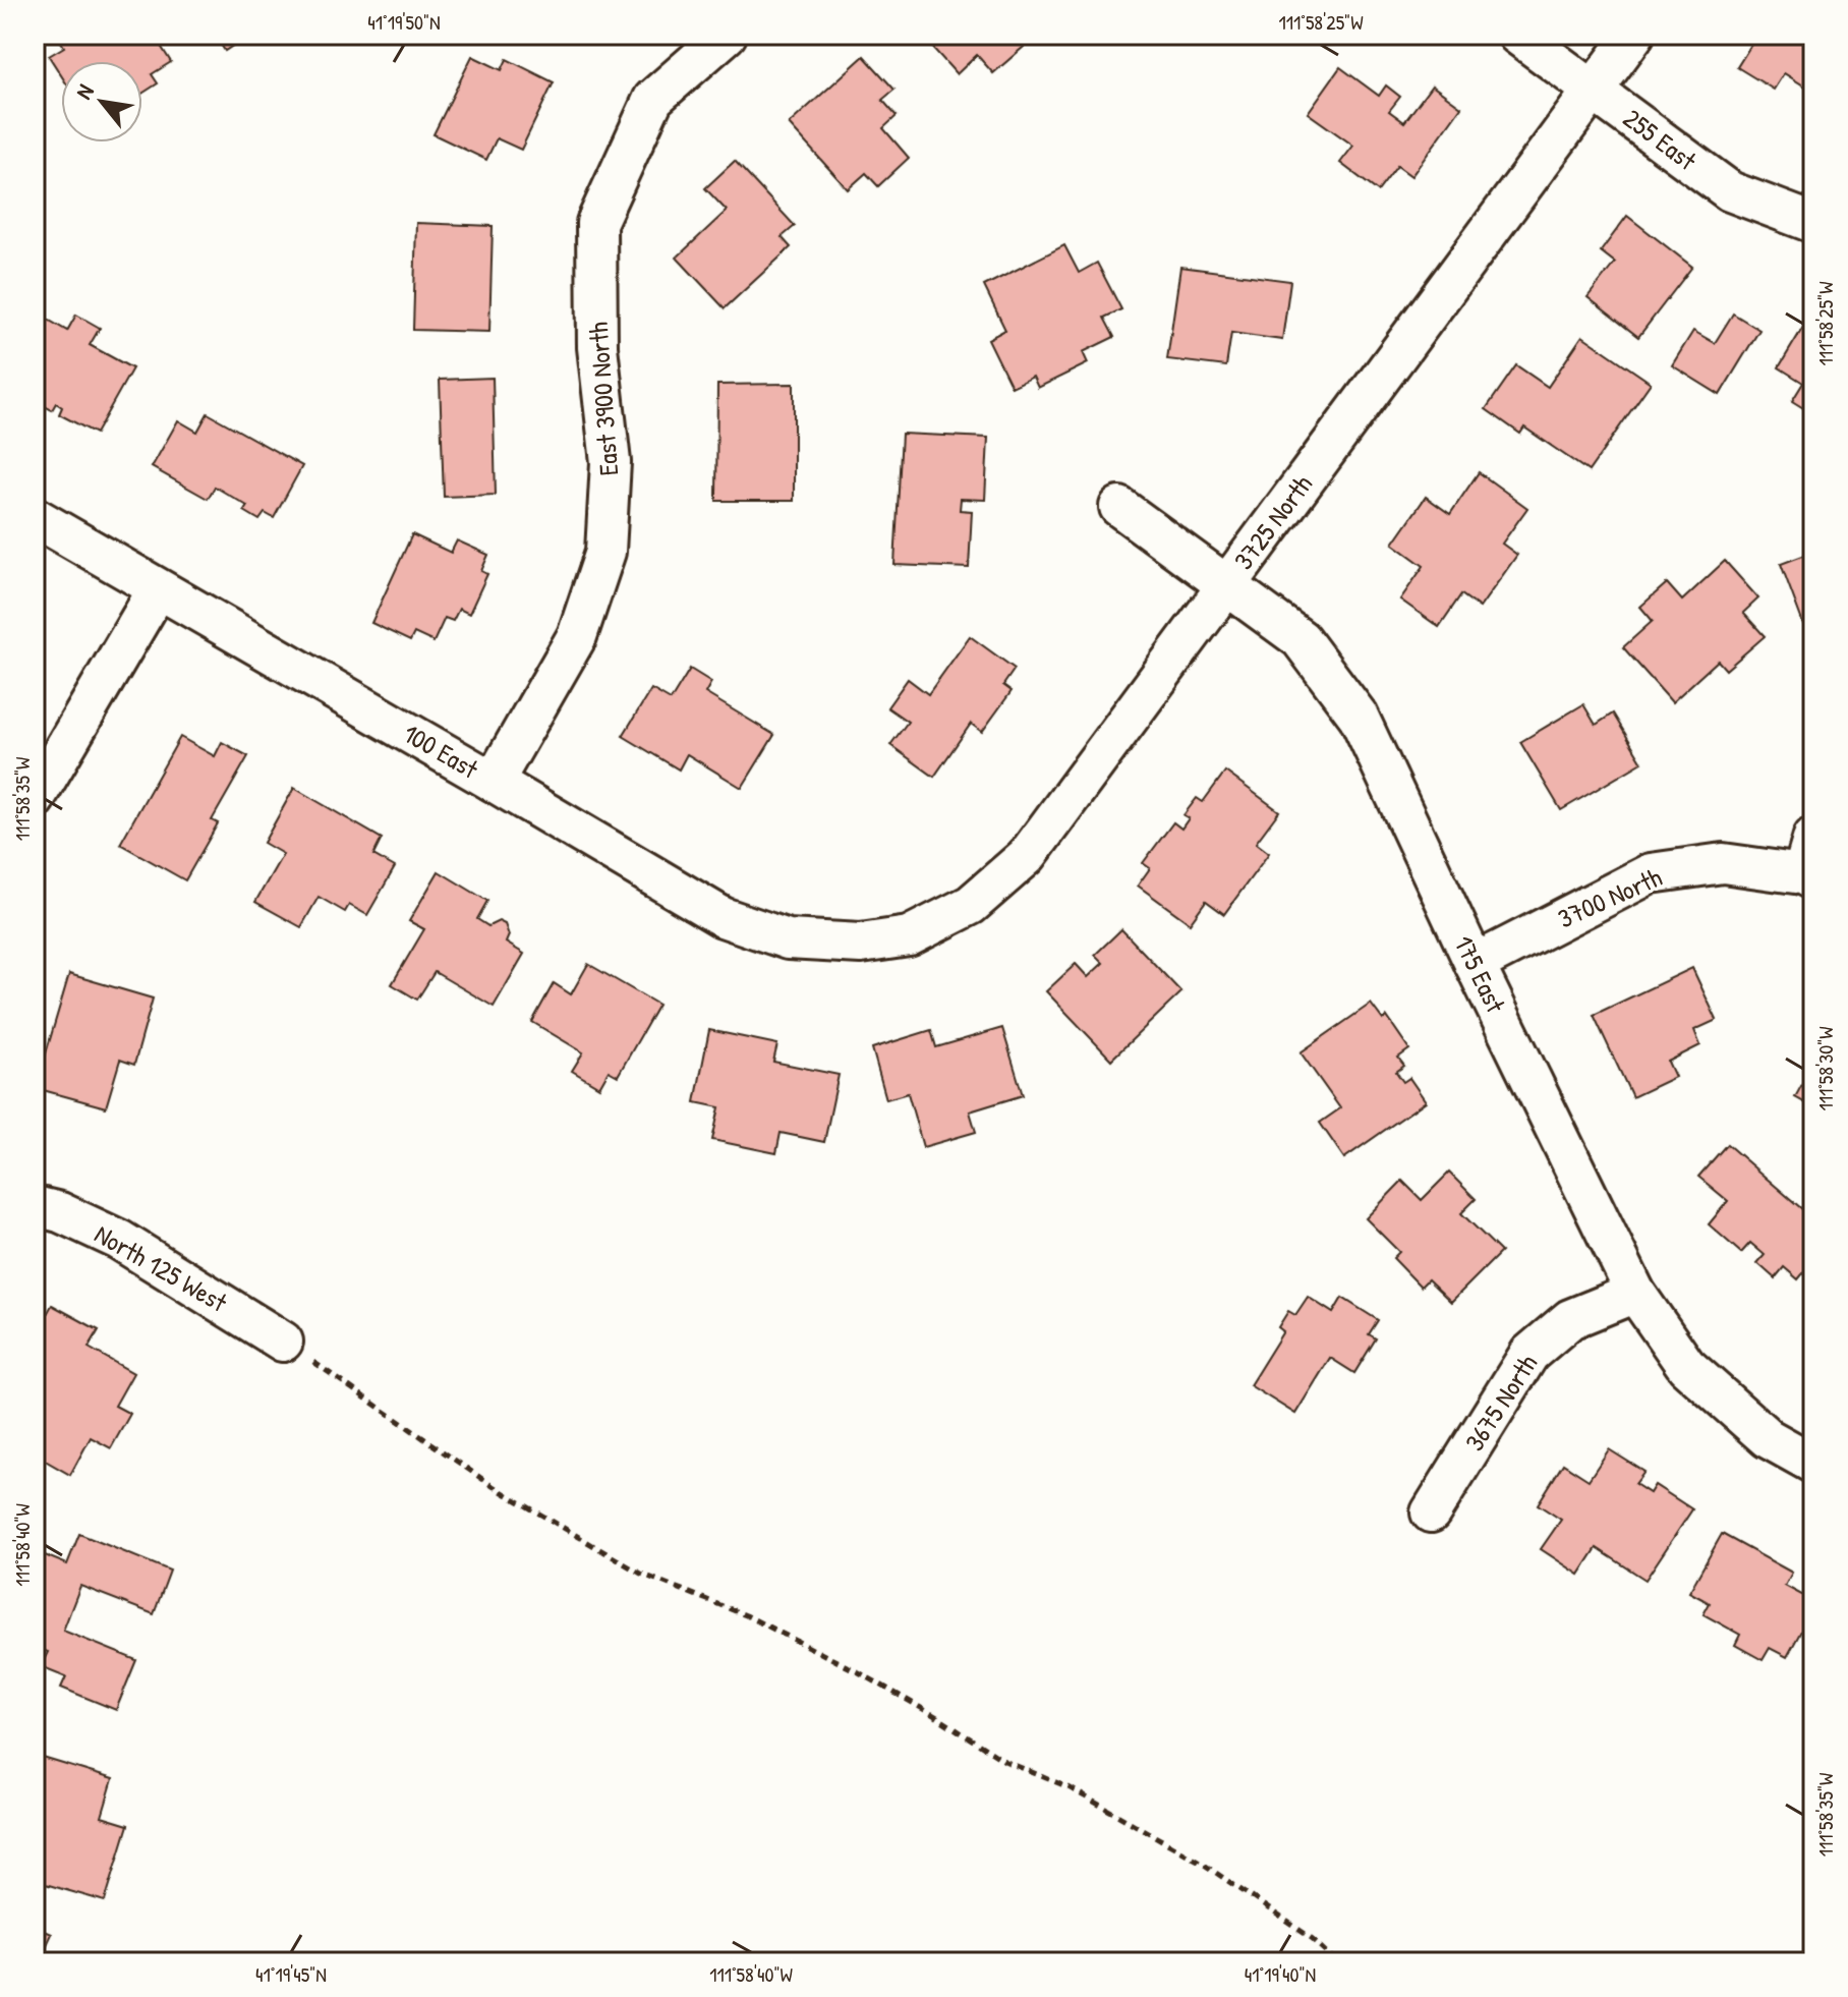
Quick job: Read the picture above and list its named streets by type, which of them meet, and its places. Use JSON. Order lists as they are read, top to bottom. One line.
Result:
{"streets":{"street":["255 East","East 3900 North","3725 North","100 East","3700 North","175 East","North 125 West","3675 North"]},"crossings":[["255 East","3725 North"],["East 3900 North","100 East"],["3725 North","100 East"],["3725 North","175 East"],["3700 North","175 East"],["175 East","3675 North"]],"north":"top left","coordinates":["41°19'50\"N","111°58'25\"W","111°58'35\"W","111°58'30\"W","111°58'40\"W","41°19'45\"N","41°19'40\"N"]}
